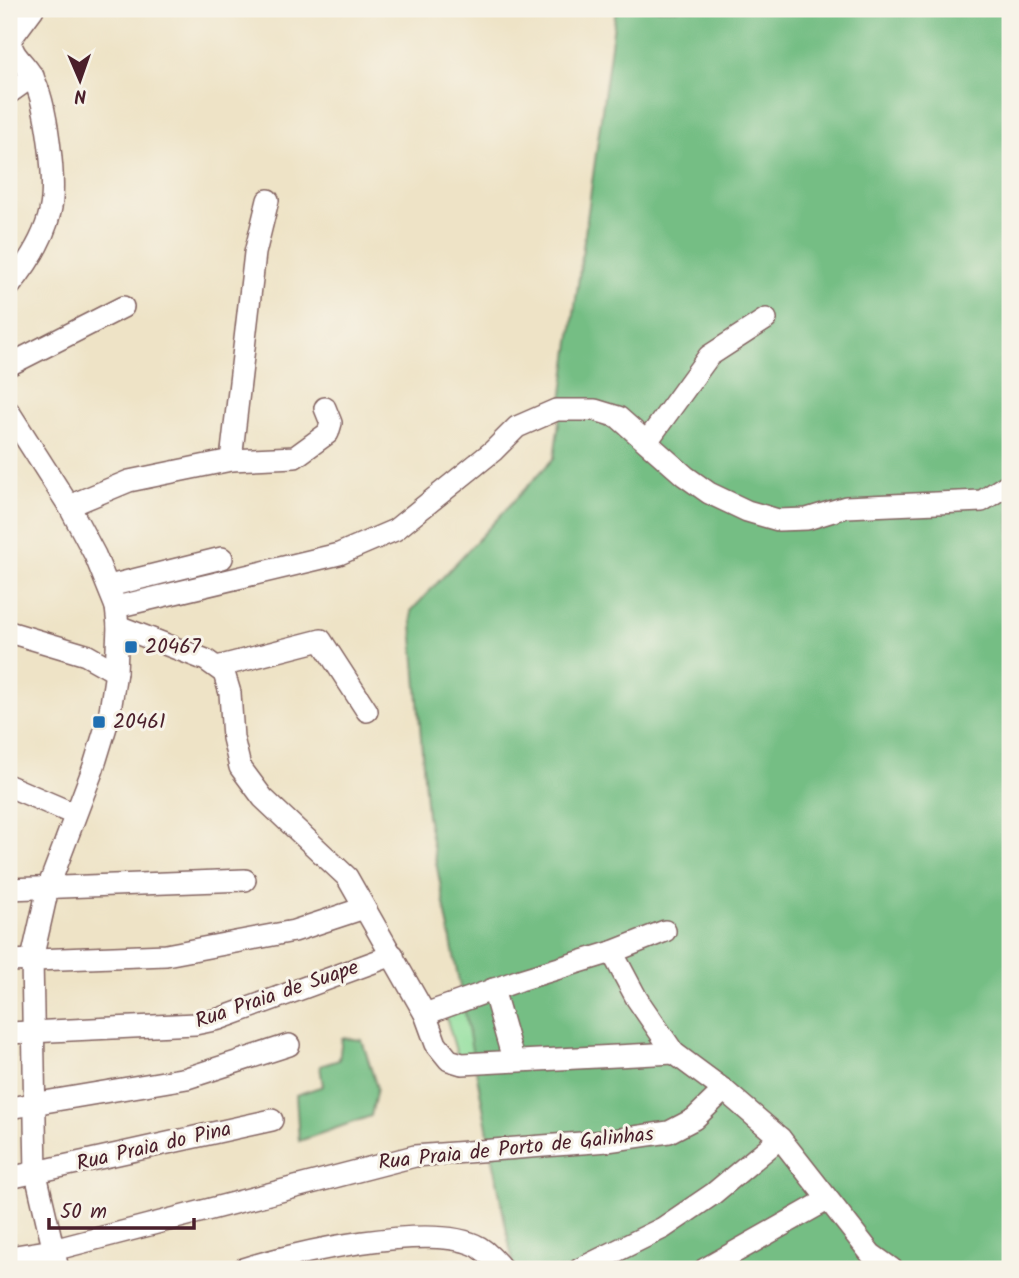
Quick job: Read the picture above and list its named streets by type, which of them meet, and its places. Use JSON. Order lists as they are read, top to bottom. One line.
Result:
{"streets":{"street":["Rua Praia de Suape","Rua Praia do Pina","Rua Praia de Porto de Galinhas"]},"places":{"transit":["20467","20461"]},"scale_bar":"50 m","north":"bottom"}
